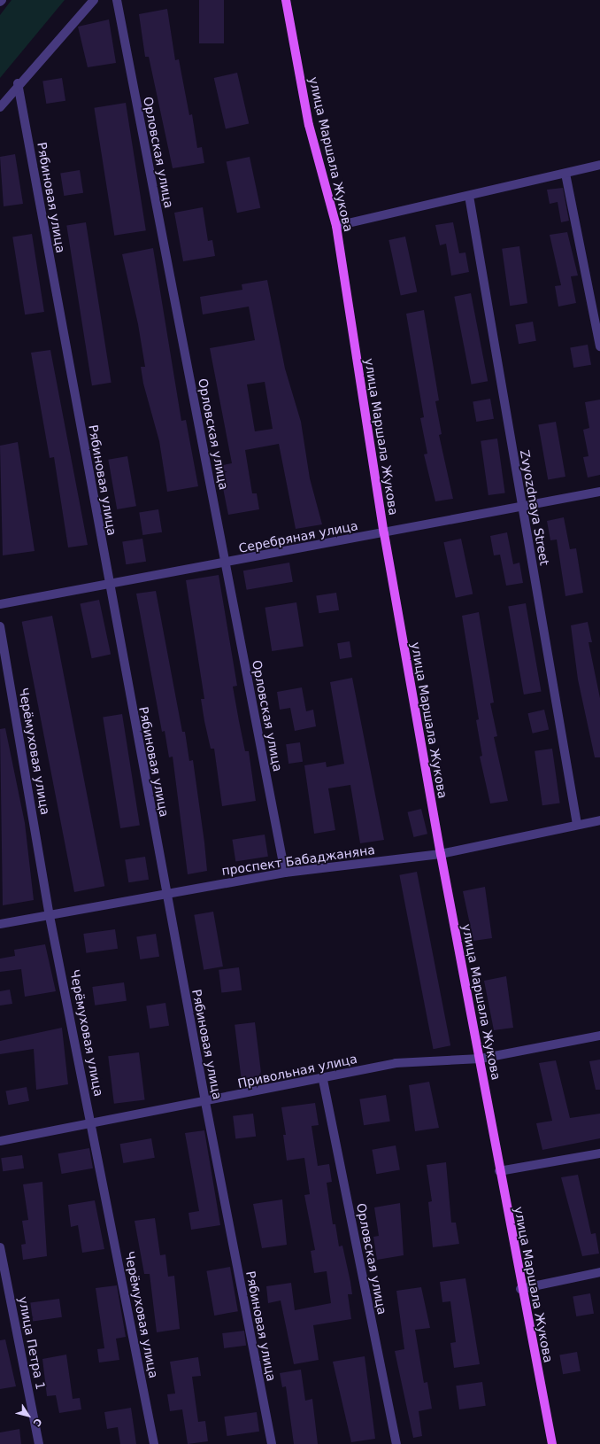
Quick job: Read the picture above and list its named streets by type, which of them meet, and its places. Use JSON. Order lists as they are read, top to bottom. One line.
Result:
{"streets":{"main road":["улица Маршала Жукова"],"street":["Орловская улица","Рябиновая улица","Zvyozdnaya Street","Серебряная улица","Черёмуховая улица","проспект Бабаджаняна","Привольная улица","улица Петра 1"]},"crossings":[["Орловская улица","Серебряная улица"],["Орловская улица","проспект Бабаджаняна"],["Орловская улица","Привольная улица"],["улица Маршала Жукова","Серебряная улица"],["улица Маршала Жукова","проспект Бабаджаняна"],["улица Маршала Жукова","Привольная улица"],["Рябиновая улица","Серебряная улица"],["Рябиновая улица","проспект Бабаджаняна"],["Рябиновая улица","Привольная улица"],["Zvyozdnaya Street","Серебряная улица"],["Zvyozdnaya Street","проспект Бабаджаняна"],["Черёмуховая улица","проспект Бабаджаняна"],["Черёмуховая улица","Привольная улица"]],"north":"bottom right"}
